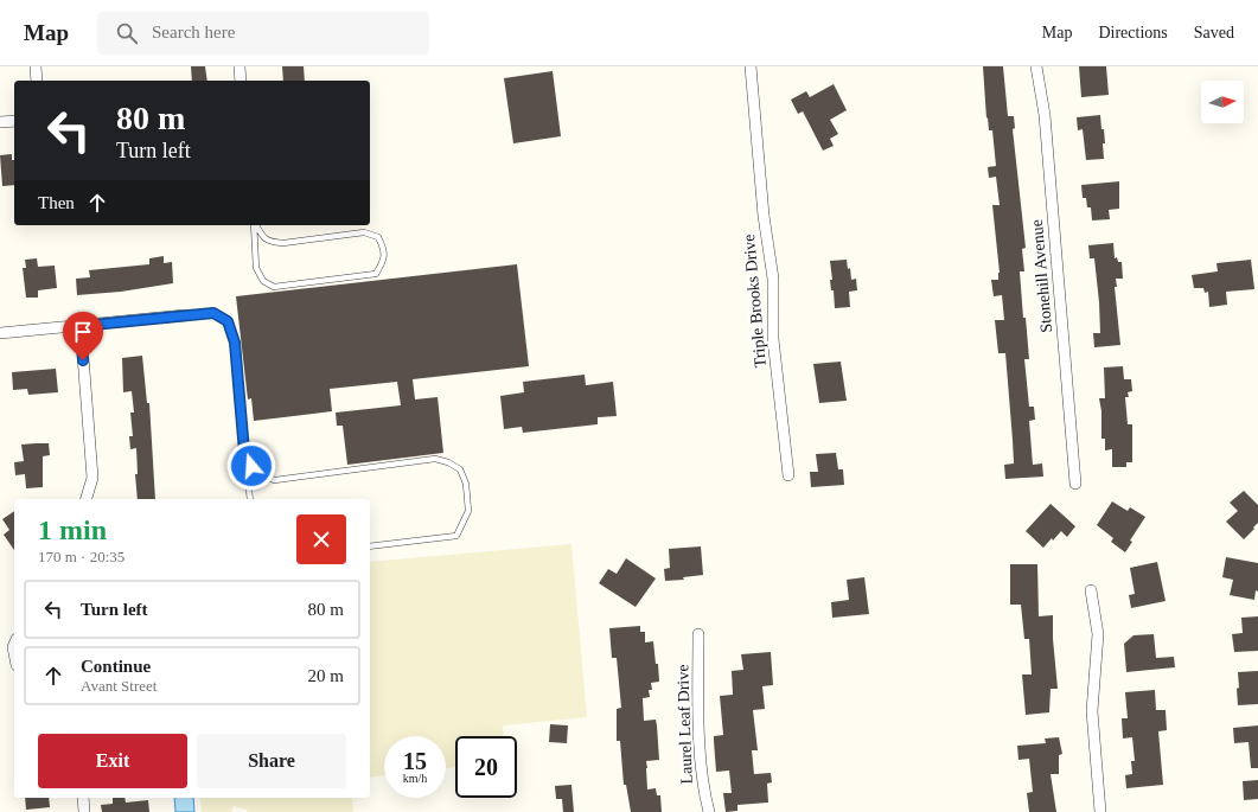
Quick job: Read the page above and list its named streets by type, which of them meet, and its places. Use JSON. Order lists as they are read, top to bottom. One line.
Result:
{"streets":{"street":["Stonehill Avenue","Triple Brooks Drive","Laurel Leaf Drive"]},"north":"right","page":{"header":"Map","search":"Search here","nav":["Map","Directions","Saved"],"turn":["80 m","Turn left"],"then":"Then","heading":["1 min","170 m · 20:35"],"list":[{"name":"Turn left","value":"80 m"},{"name":"Continue","note":"Avant Street","value":"20 m"}],"buttons":["Exit","Share"],"speed":"15 km/h","limit":"20"}}
